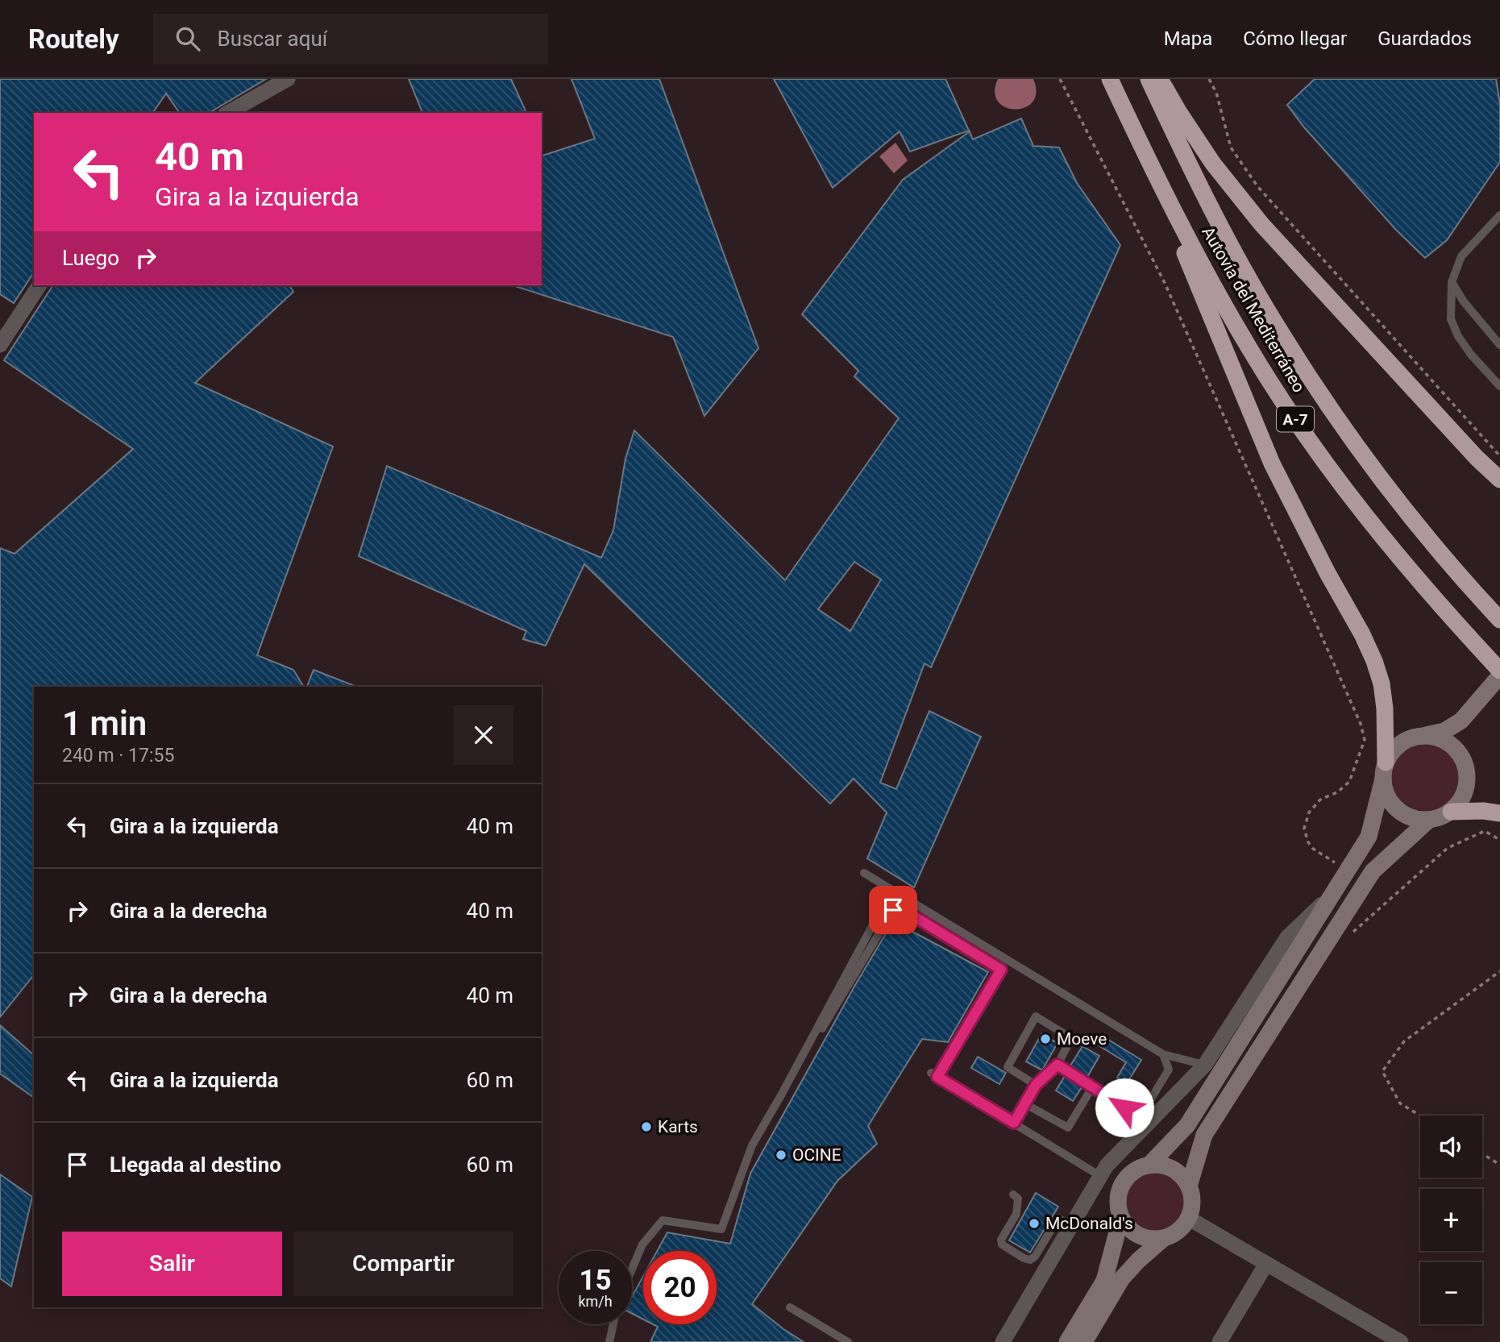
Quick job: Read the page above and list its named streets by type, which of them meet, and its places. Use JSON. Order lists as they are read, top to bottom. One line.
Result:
{"streets":{"highway":["Autovía del Mediterráneo","A-7"]},"places":["Moeve","Karts","OCINE","McDonald's"],"page":{"header":"Routely","search":"Buscar aquí","nav":["Mapa","Cómo llegar","Guardados"],"turn":["40 m","Gira a la izquierda"],"then":"Luego","heading":["1 min","240 m · 17:55"],"list":[{"name":"Gira a la izquierda","value":"40 m"},{"name":"Gira a la derecha","value":"40 m"},{"name":"Gira a la derecha","value":"40 m"},{"name":"Gira a la izquierda","value":"60 m"},{"name":"Llegada al destino","value":"60 m"}],"map_buttons":["+","−"],"buttons":["Salir","Compartir"],"speed":"15 km/h","limit":"20"}}
